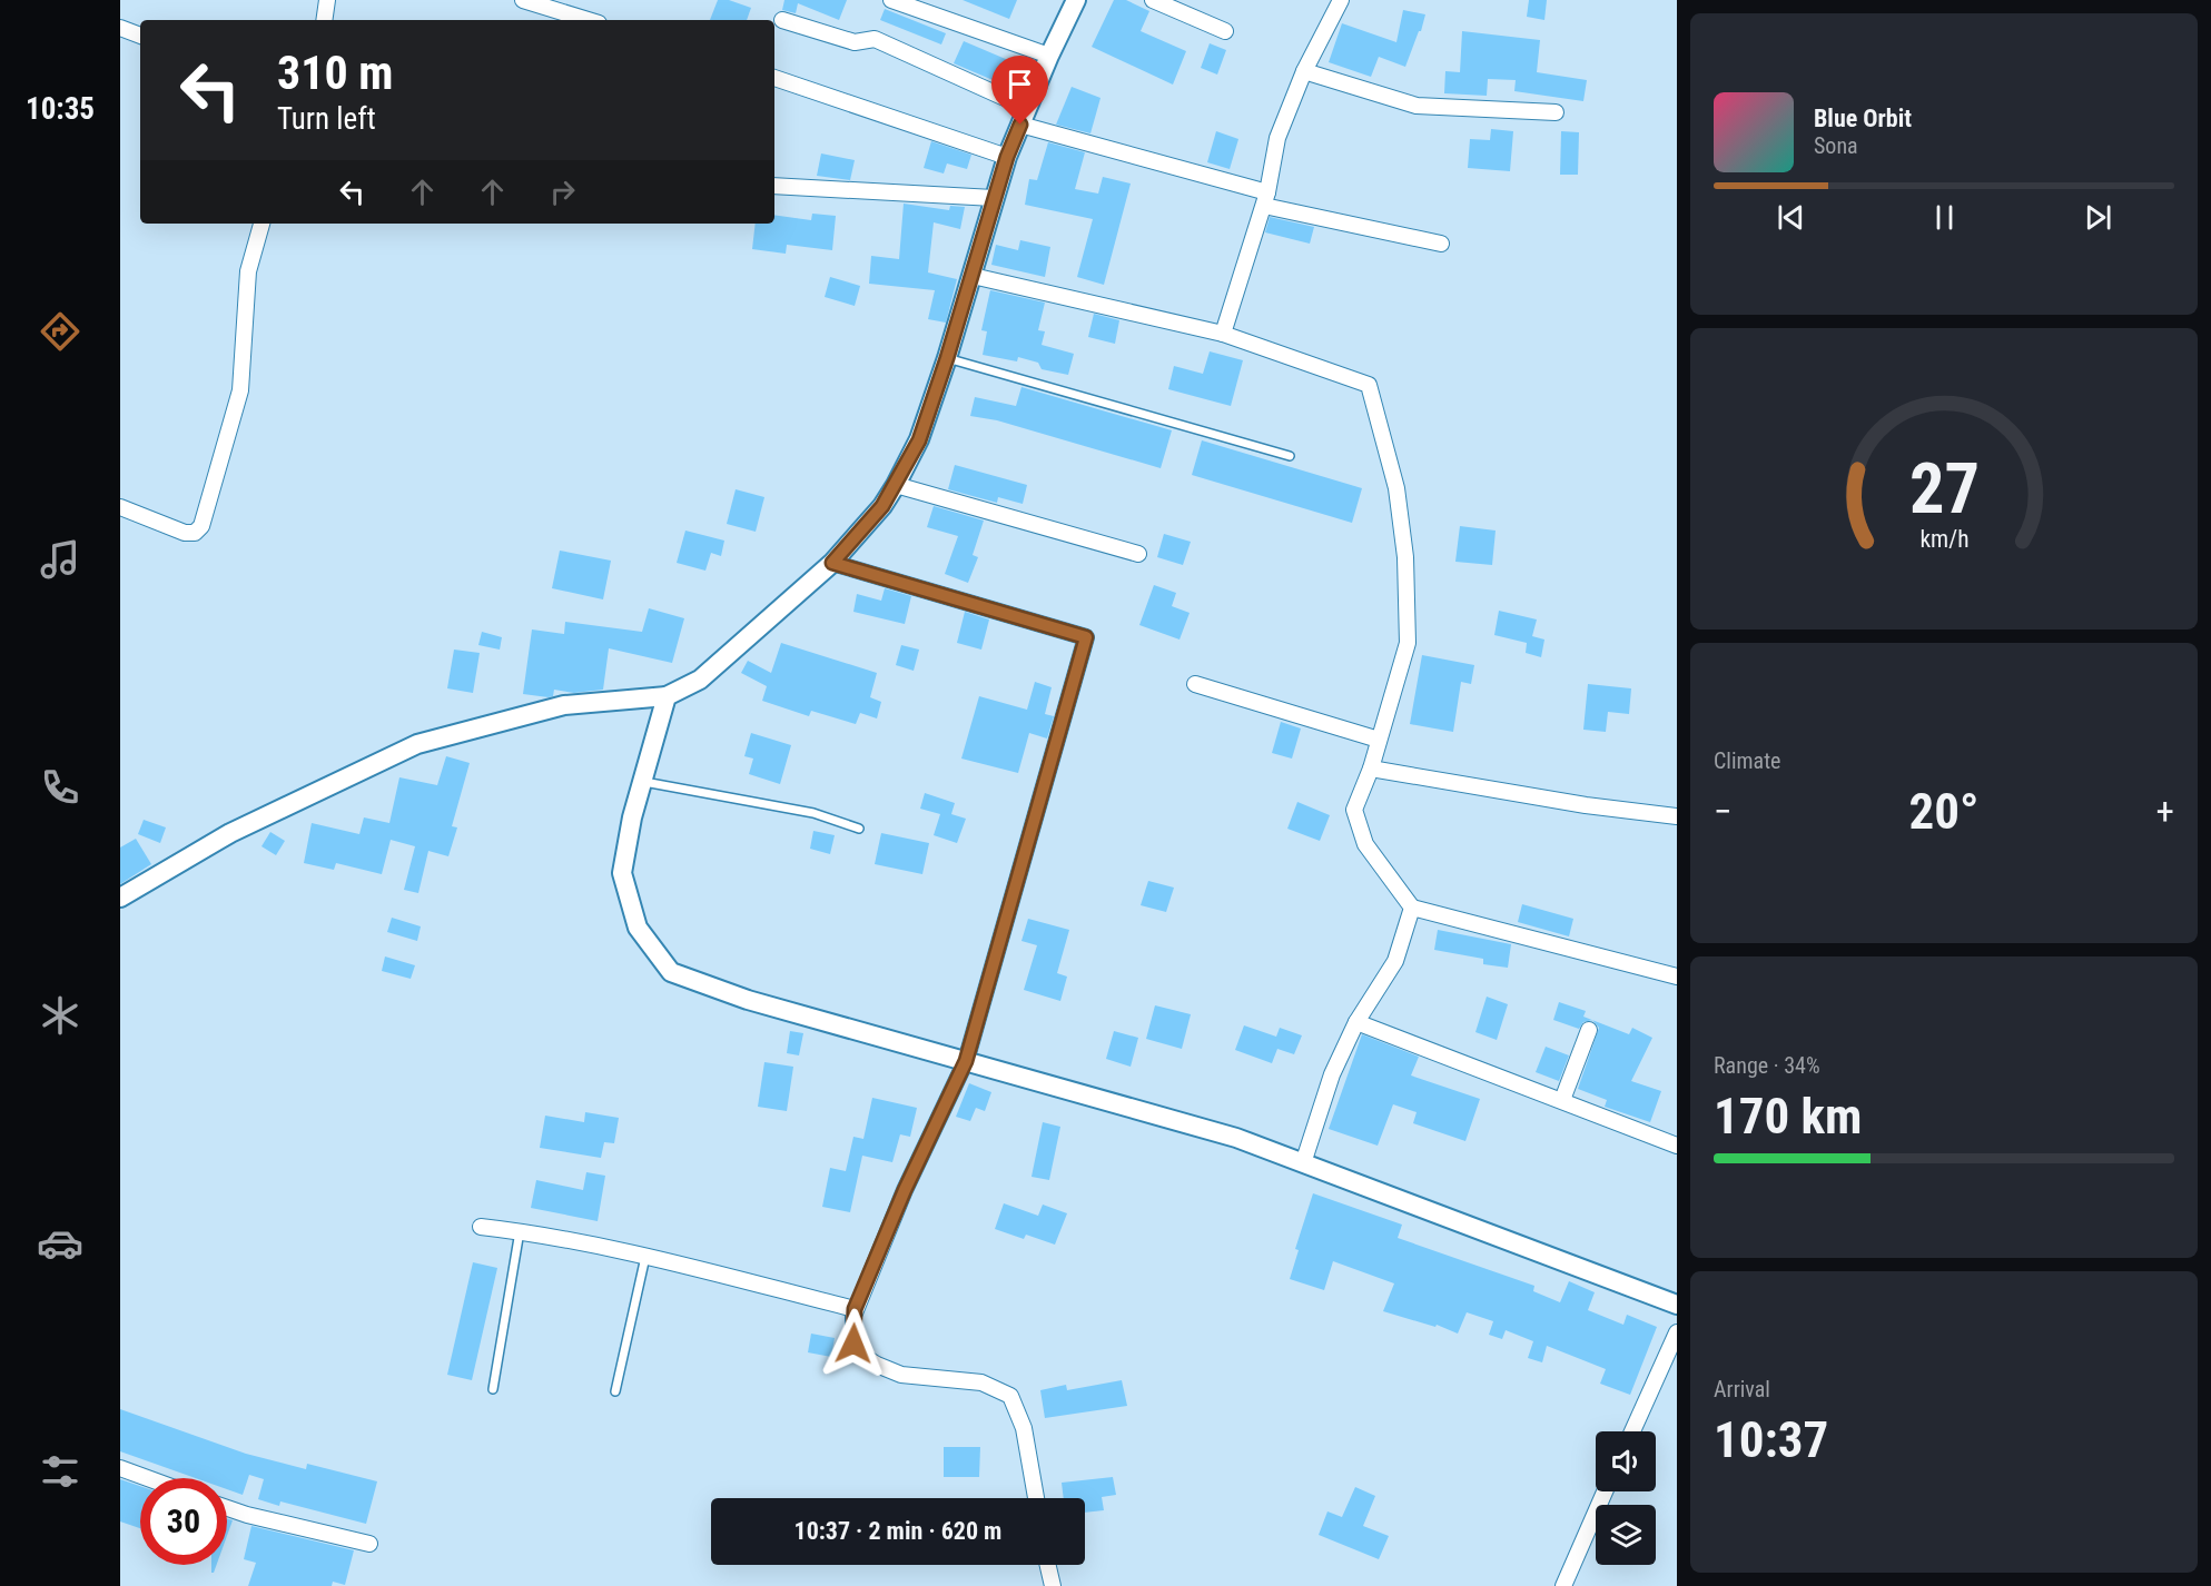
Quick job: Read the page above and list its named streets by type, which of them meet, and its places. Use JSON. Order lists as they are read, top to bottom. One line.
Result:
{"page":{"tabs":"10:35","turn":["310 m","Turn left"],"song":["Blue Orbit","Sona"],"tile":["Climate",["Range · 34%","170 km"],["Arrival","10:37"]],"heat":["−","20°","+"],"limit":"30","trip":"10:37 · 2 min · 620 m","gauge":["27","km/h"]}}
